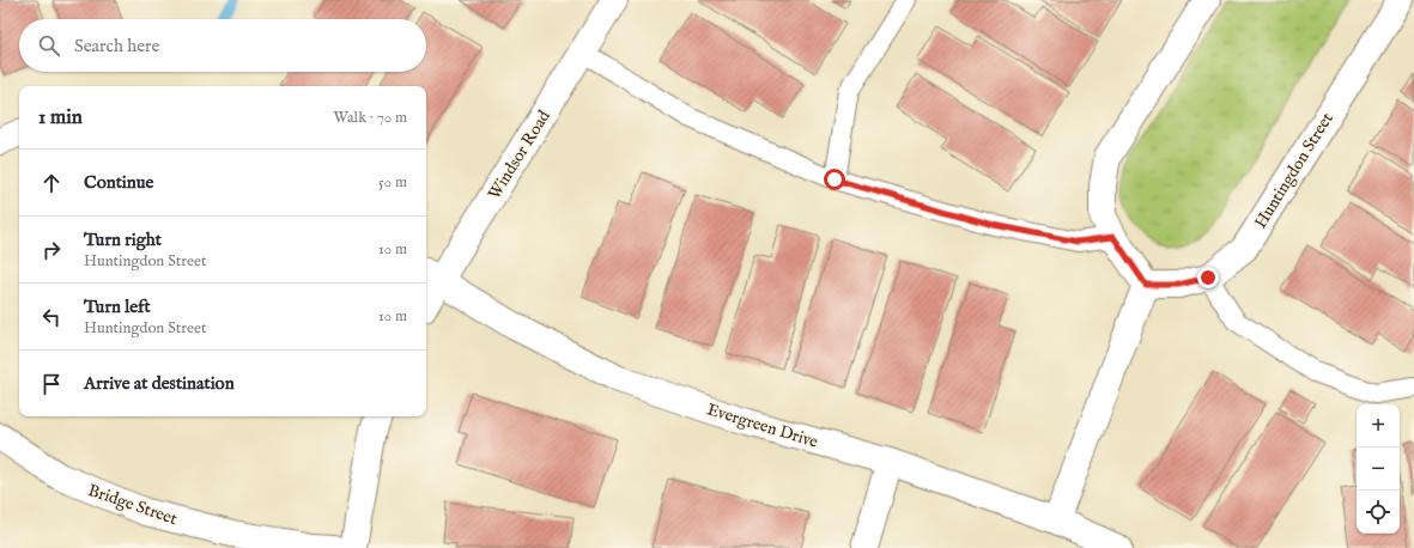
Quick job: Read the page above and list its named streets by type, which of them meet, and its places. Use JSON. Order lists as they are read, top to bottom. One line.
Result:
{"streets":{"street":["Windsor Road","Huntingdon Street","Evergreen Drive","Bridge Street"]},"crossings":[["Windsor Road","Evergreen Drive"]],"page":{"search":"Search here","heading":["1 min","Walk · 70 m"],"list":[["Continue","50 m"],["Turn right","Huntingdon Street","10 m"],["Turn left","Huntingdon Street","10 m"],"Arrive at destination"],"map_buttons":["+","−"]}}
